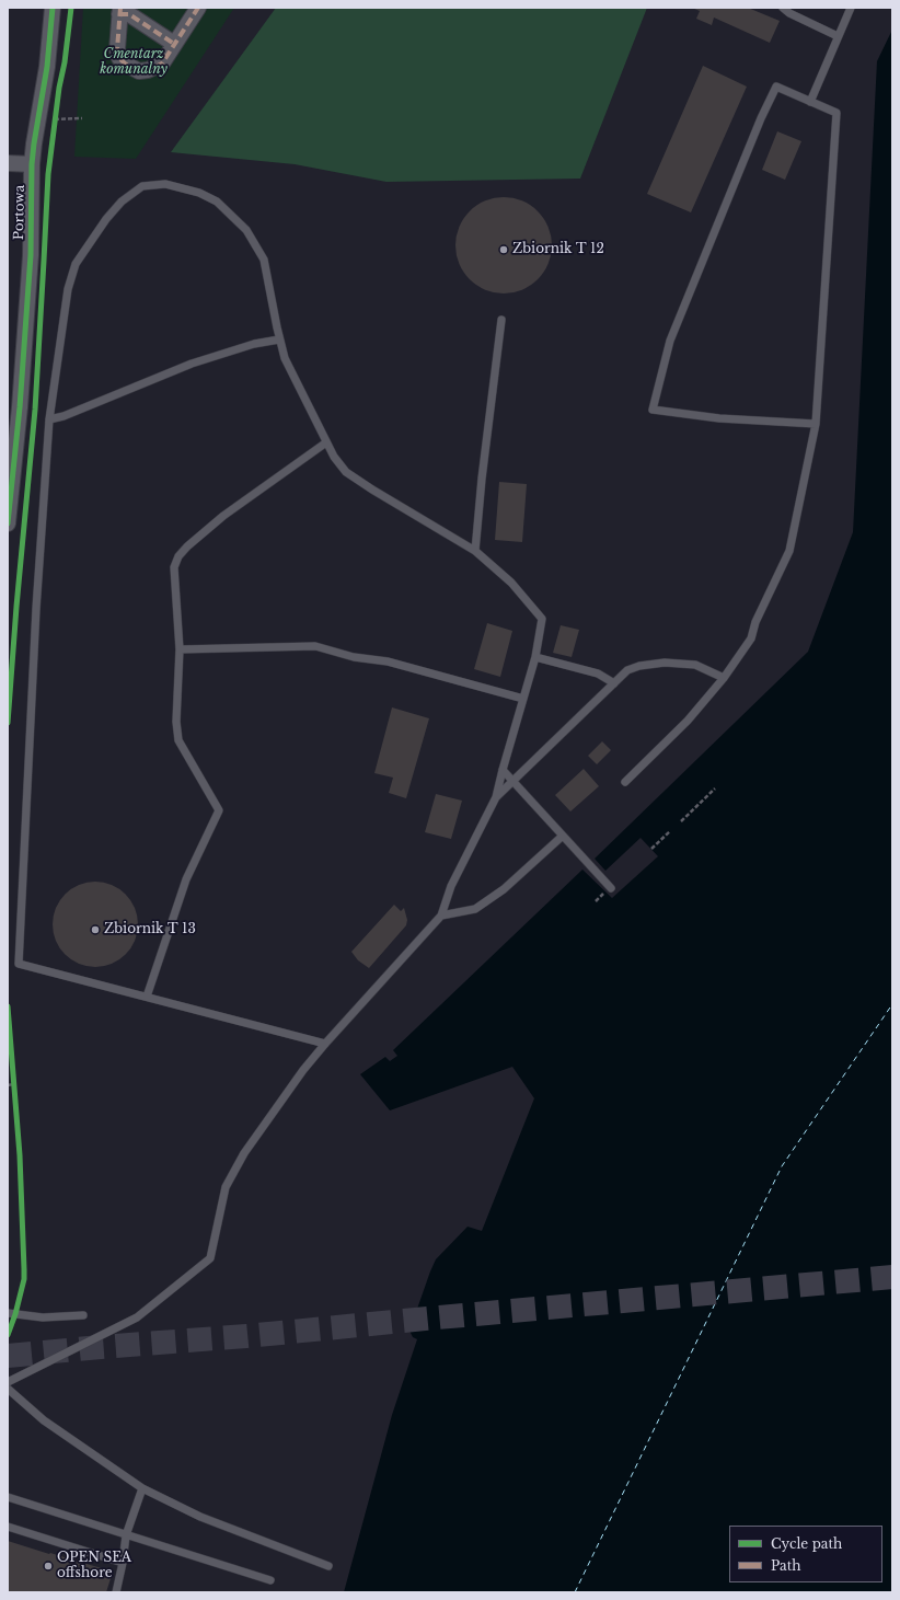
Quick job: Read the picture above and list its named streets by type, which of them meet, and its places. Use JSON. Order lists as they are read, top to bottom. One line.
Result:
{"streets":{"street":["Portowa"]},"parks":["Cmentarz komunalny"],"places":["Zbiornik T 12","Zbiornik T 13","OPEN SEA offshore"],"legend":["Cycle path","Path"]}
